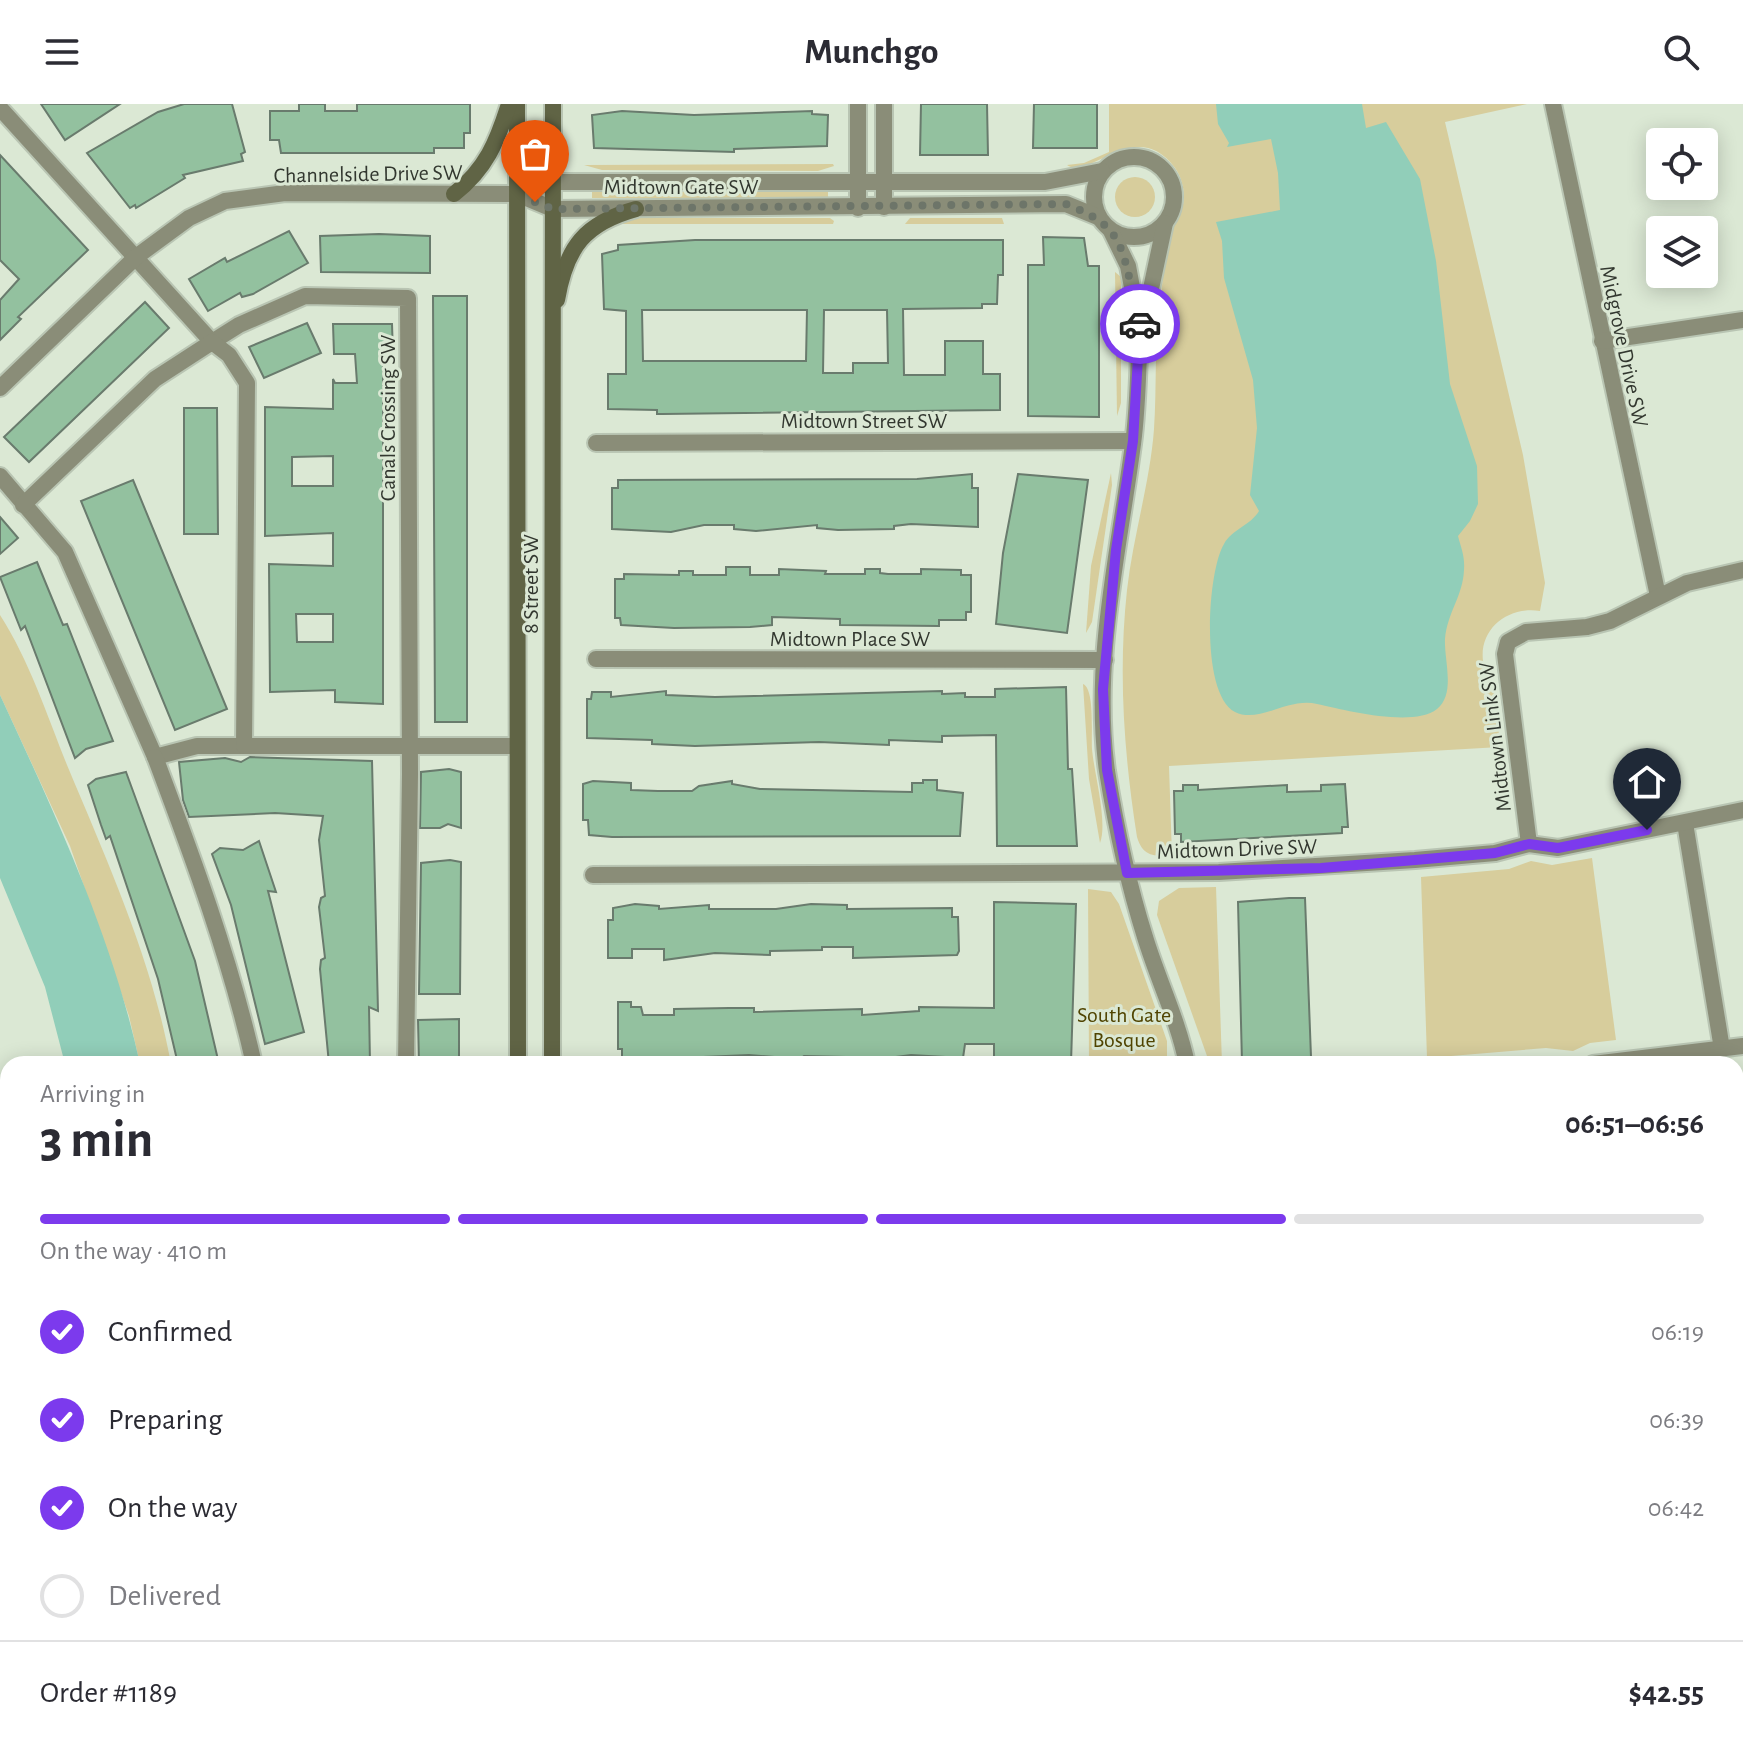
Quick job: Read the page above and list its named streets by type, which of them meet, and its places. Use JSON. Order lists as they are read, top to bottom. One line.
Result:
{"streets":{"main road":["8 Street SW"],"street":["Channelside Drive SW","Midtown Gate SW","Midgrove Drive SW","Canals Crossing SW","Midtown Street SW","Midtown Place SW","Midtown Link SW","Midtown Drive SW"]},"crossings":[["Channelside Drive SW","Midtown Gate SW"],["Channelside Drive SW","8 Street SW"],["Midtown Gate SW","8 Street SW"],["Midgrove Drive SW","Midtown Link SW"],["Midtown Link SW","Midtown Drive SW"]],"parks":["South Gate Bosque"],"page":{"header":"Munchgo","heading":["3 min","Arriving in","06:51–06:56"],"panel":["Order #1189","$42.55"],"bar":"On the way · 410 m","list":[["Confirmed","06:19"],["Preparing","06:39"],["On the way","06:42"],"Delivered"]}}
